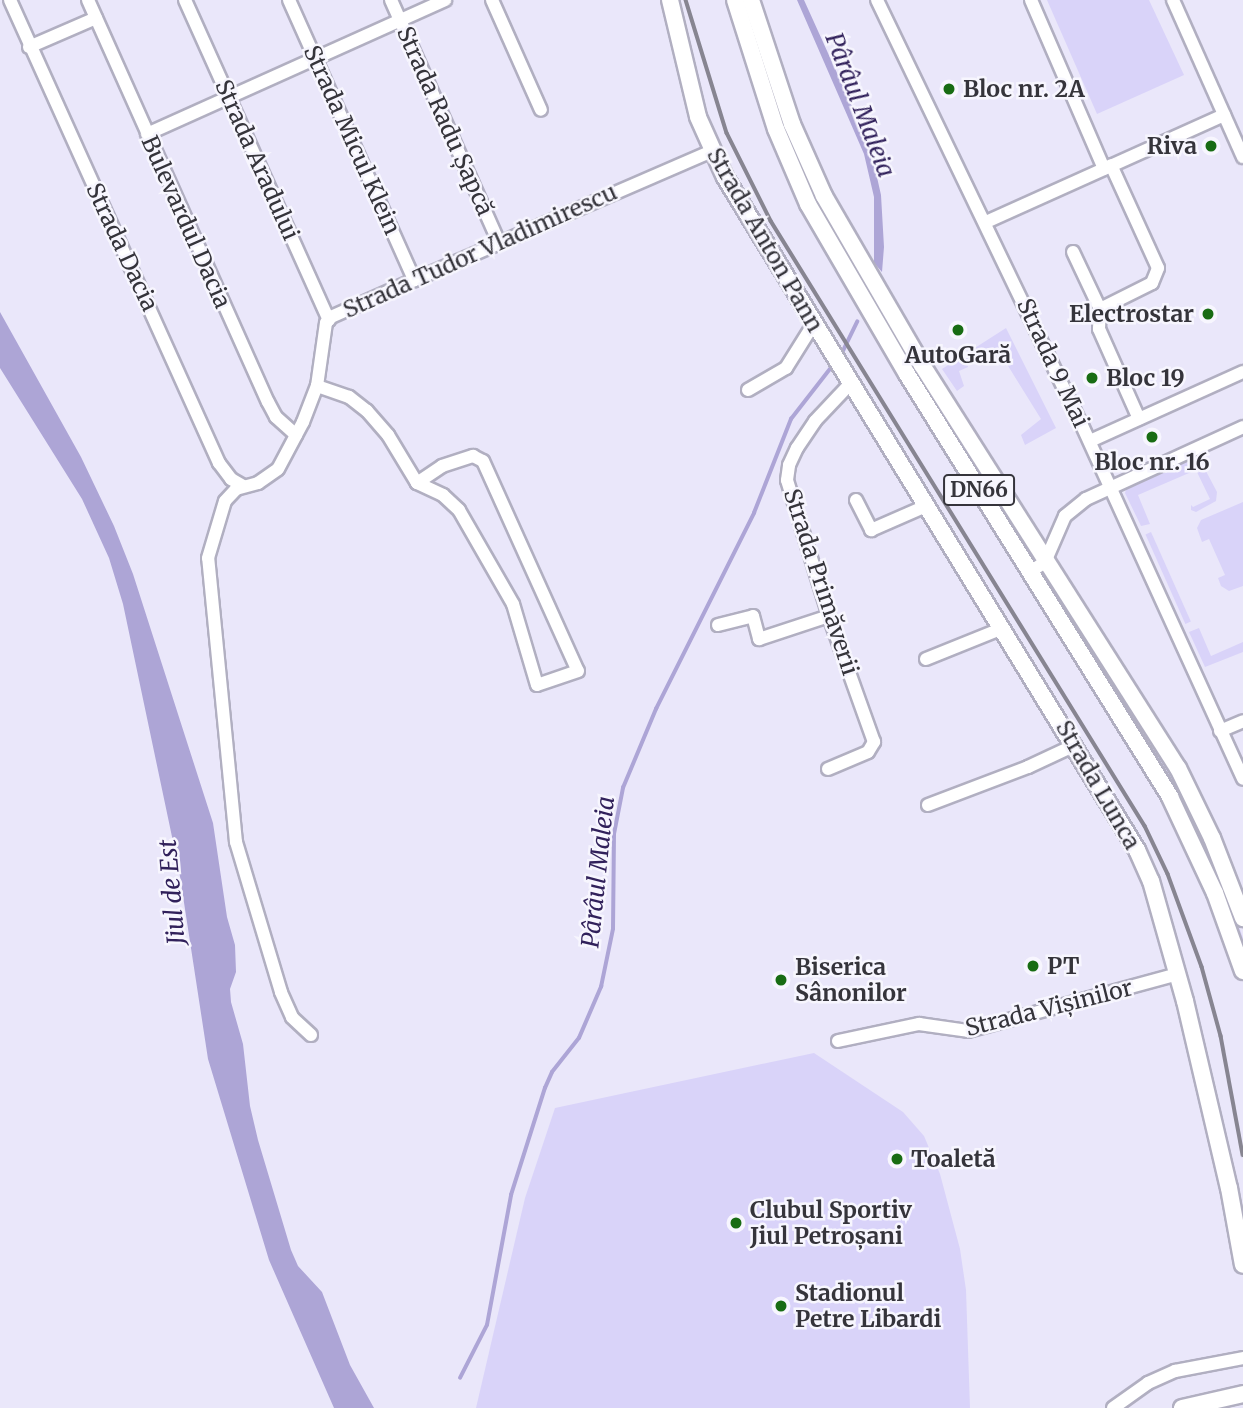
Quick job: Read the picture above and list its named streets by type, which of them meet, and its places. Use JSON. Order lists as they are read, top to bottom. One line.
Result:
{"streets":{"main road":["Strada Anton Pann","DN66","Strada Lunca"],"street":["Strada Radu Șapcă","Strada Micul Klein","Strada Aradului","Bulevardul Dacia","Strada Dacia","Strada Tudor Vladimirescu","Strada 9 Mai","Strada Primăverii","Strada Vișinilor"]},"crossings":[["Strada Radu Șapcă","Strada Tudor Vladimirescu"],["Strada Micul Klein","Strada Tudor Vladimirescu"],["Strada Aradului","Strada Tudor Vladimirescu"],["Bulevardul Dacia","Strada Tudor Vladimirescu"],["Strada Anton Pann","Strada Tudor Vladimirescu"],["Strada Anton Pann","Strada Lunca"],["Strada Dacia","Strada Tudor Vladimirescu"],["Strada Primăverii","Strada Lunca"],["Strada Lunca","Strada Vișinilor"]],"water":["Pârâul Maleia","Jiul de Est"],"places":["Bloc nr. 2A","Riva","Electrostar","AutoGară","Bloc 19","Bloc nr. 16","PT","Biserica Sânonilor","Toaletă","Clubul Sportiv Jiul Petroșani","Stadionul Petre Libardi"]}
